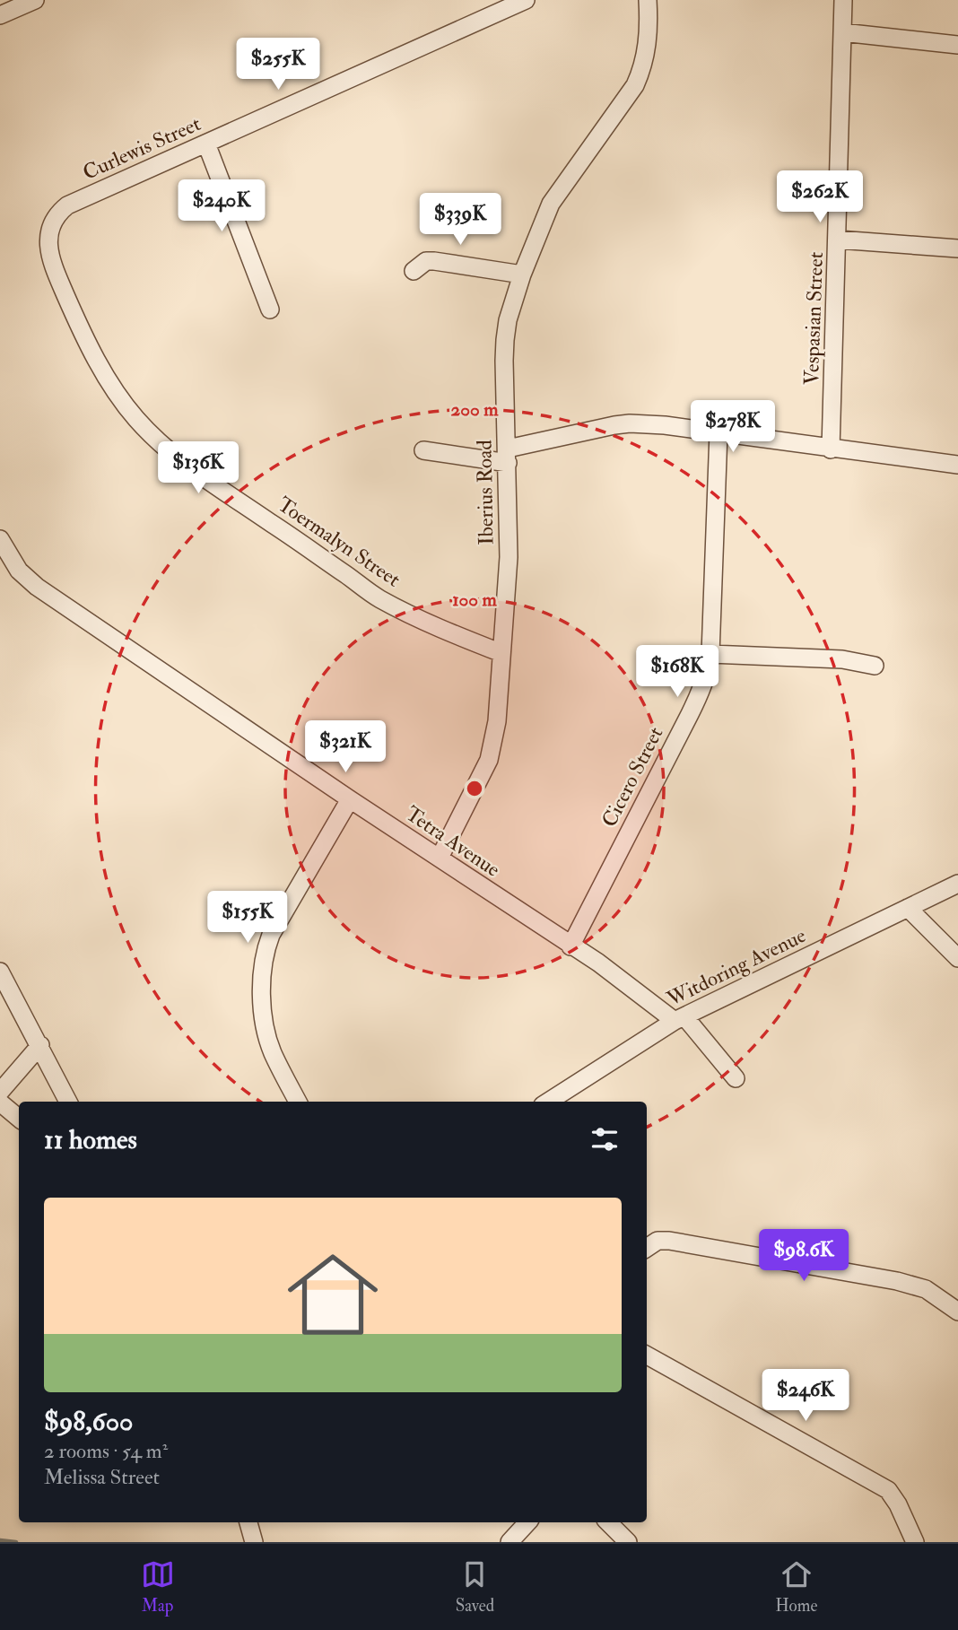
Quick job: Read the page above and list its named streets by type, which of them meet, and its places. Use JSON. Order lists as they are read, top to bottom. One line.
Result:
{"streets":{"street":["Curlewis Street","Vespasian Street","Iberius Road","Toermalyn Street","Cicero Street","Tetra Avenue","Witdoring Avenue"]},"crossings":[["Curlewis Street","Toermalyn Street"],["Iberius Road","Toermalyn Street"],["Iberius Road","Tetra Avenue"],["Cicero Street","Tetra Avenue"],["Tetra Avenue","Witdoring Avenue"]],"page":{"price":["$255K","$262K","$240K","$339K","$278K","$136K","$168K","$321K","$155K","$98.6K","$246K"],"heading":"11 homes","list":[{"name":"$98,600","note":"2 rooms · 54 m² · Melissa Street"}],"tabs":["Map","Saved","Home"]},"rings":["200 m","100 m"]}
